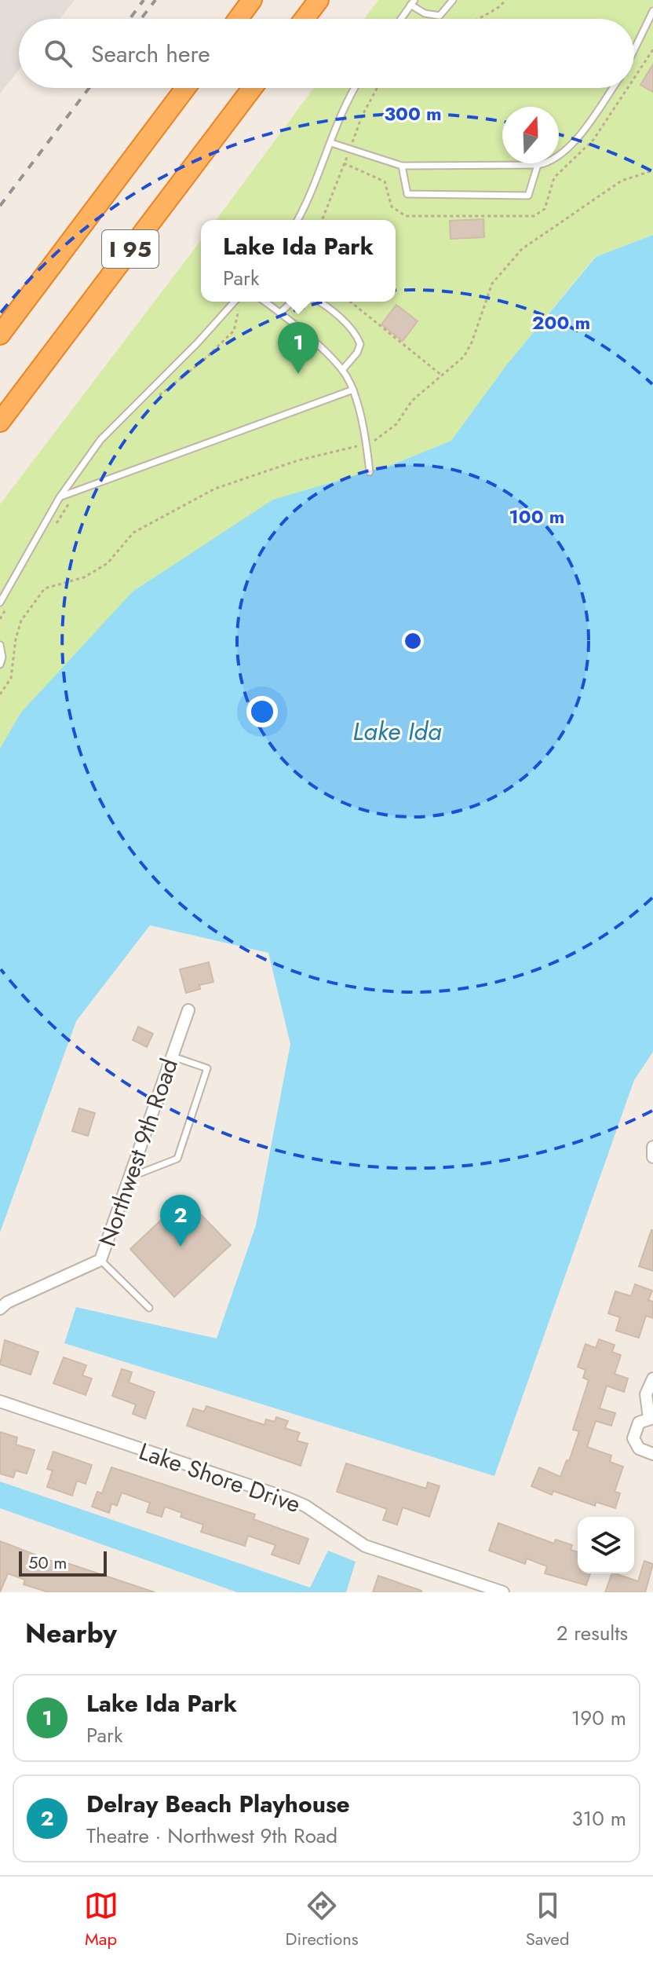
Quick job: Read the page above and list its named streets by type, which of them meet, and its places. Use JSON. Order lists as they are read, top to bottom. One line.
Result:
{"streets":{"highway":["I 95"],"street":["Northwest 9th Road","Lake Shore Drive"]},"water":["Lake Ida"],"scale_bar":"50 m","north":"top","page":{"search":"Search here","popup":["Lake Ida Park","Park"],"pins":["1","2"],"scale":"50 m","heading":["Nearby","2 results"],"list":[{"mark":"1","name":"Lake Ida Park","note":"Park","value":"190 m"},{"mark":"2","name":"Delray Beach Playhouse","note":"Theatre · Northwest 9th Road","value":"310 m"}],"nav":["Map","Directions","Saved"]},"rings":["300 m","200 m","100 m"]}
